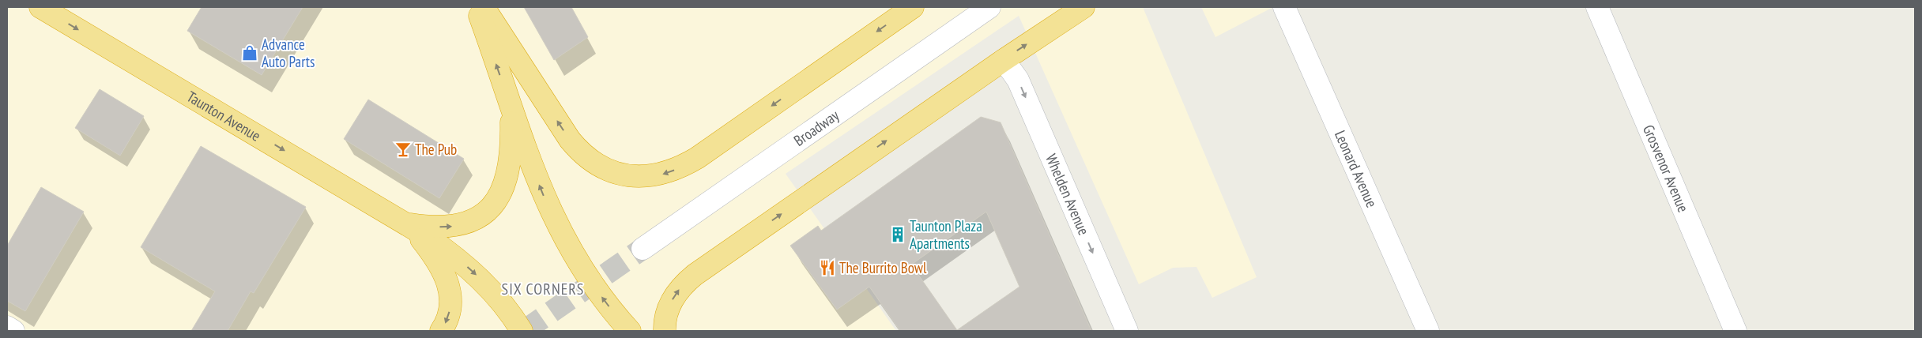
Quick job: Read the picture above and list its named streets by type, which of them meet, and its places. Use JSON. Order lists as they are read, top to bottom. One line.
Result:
{"streets":{"highway":["Taunton Avenue"],"street":["Broadway","Leonard Avenue","Grosvenor Avenue","Whelden Avenue"]},"one_way":["Taunton Avenue","Whelden Avenue"],"districts":["SIX CORNERS"],"places":{"shop":["Advance Auto Parts"],"bar":["The Pub"],"building":["Taunton Plaza Apartments"],"restaurant":["The Burrito Bowl"]}}
